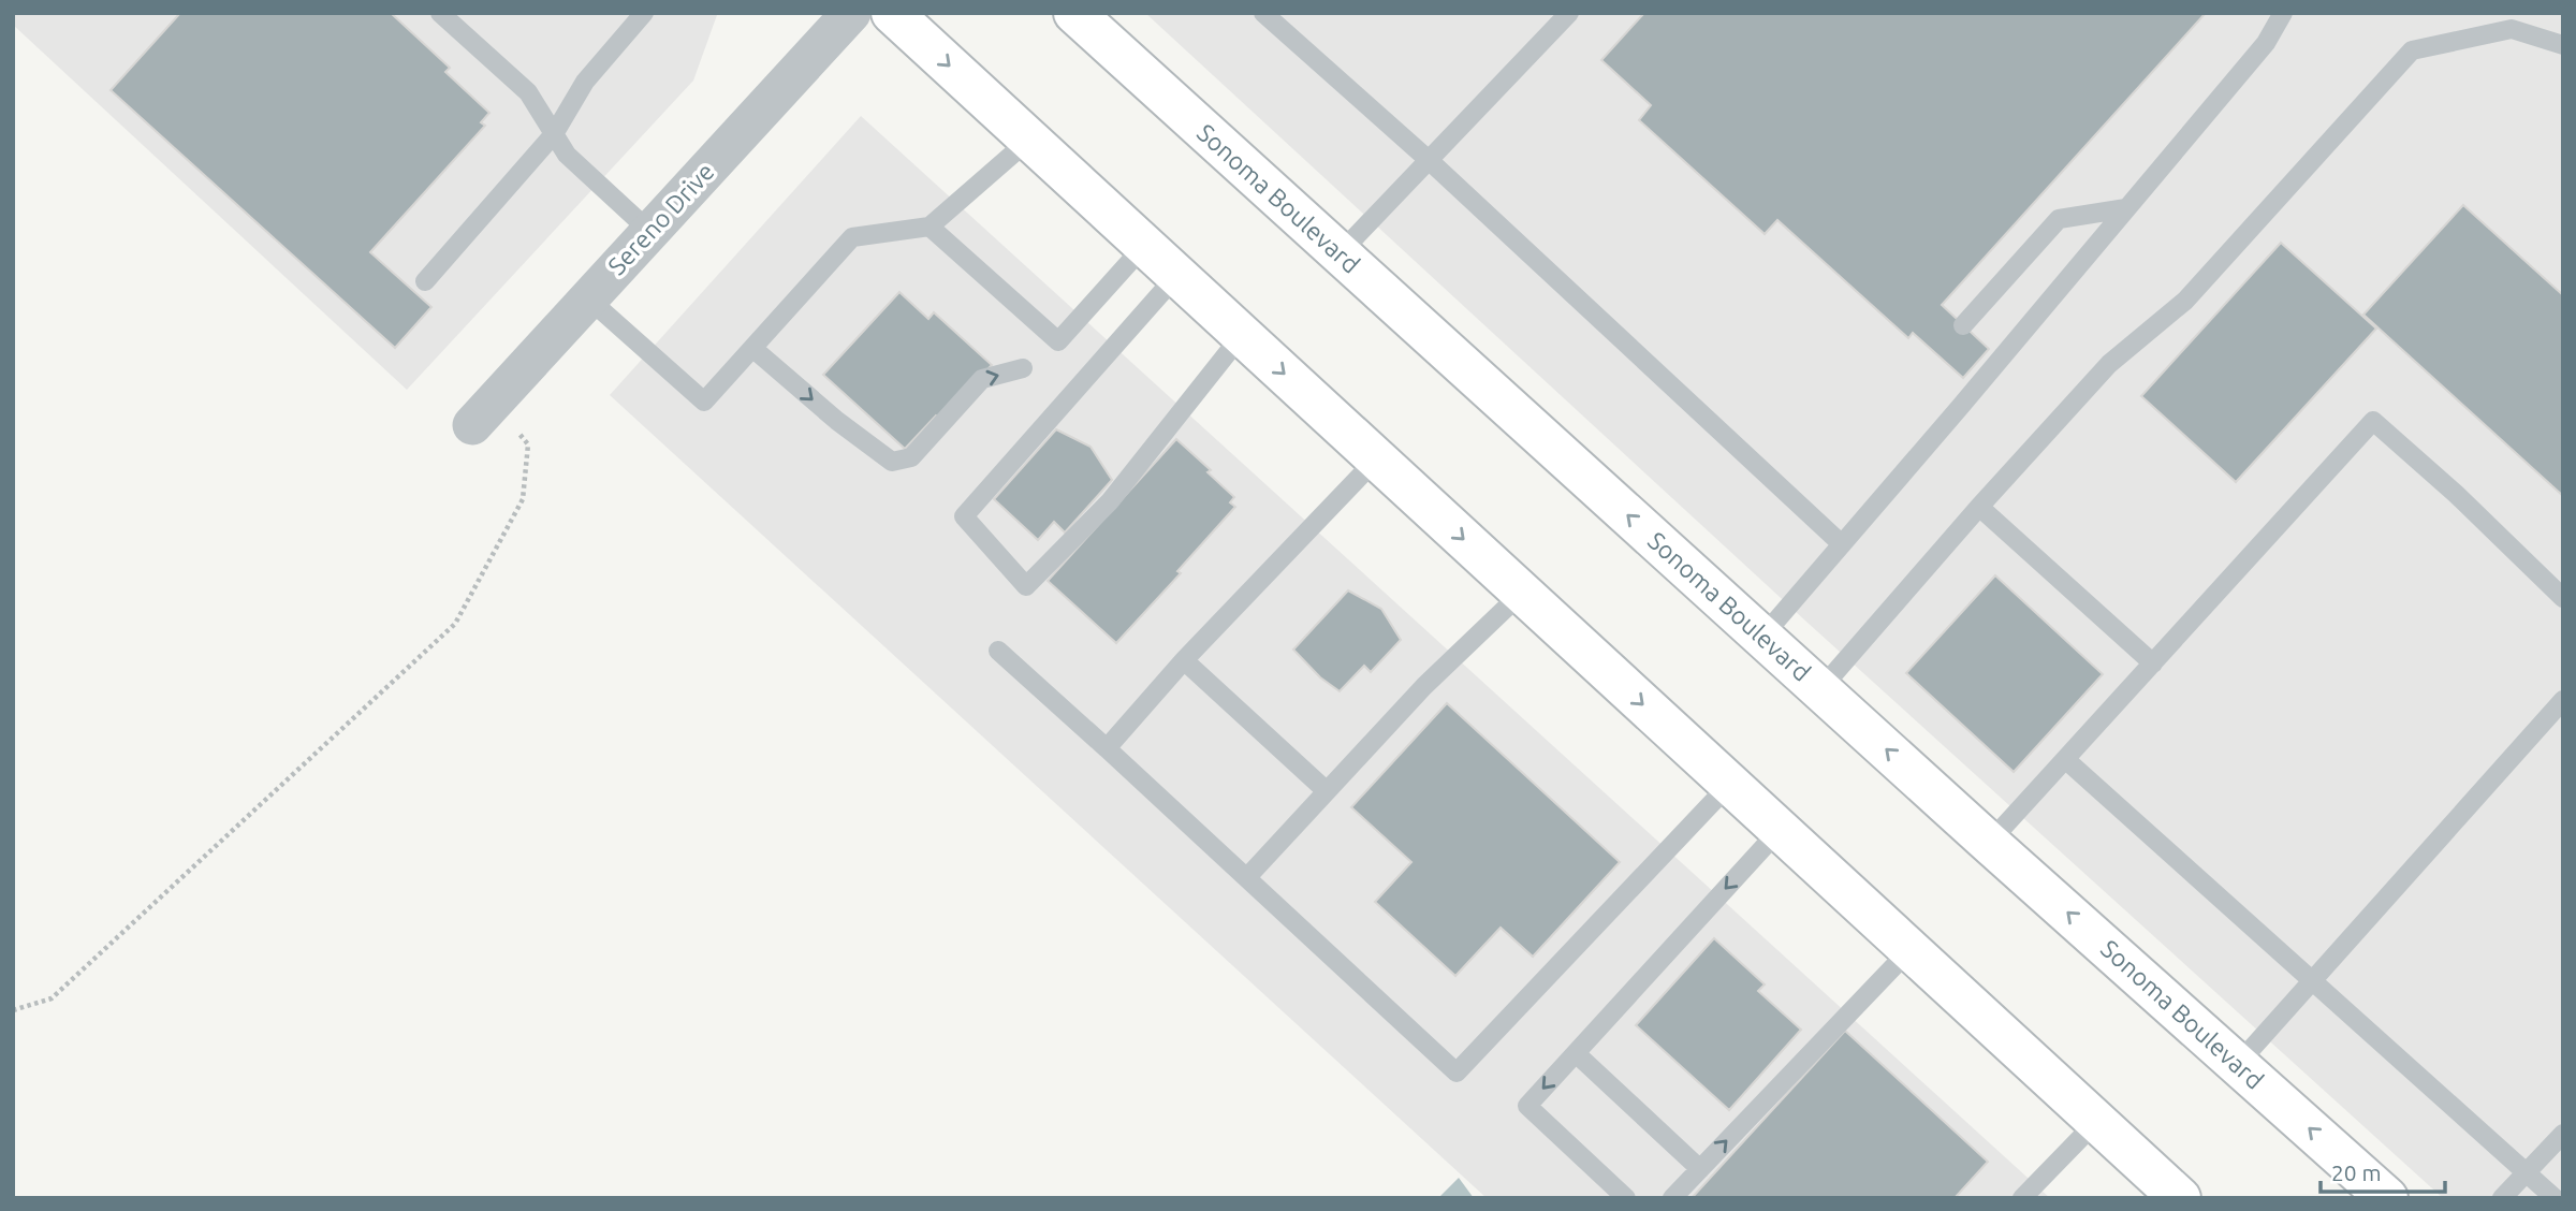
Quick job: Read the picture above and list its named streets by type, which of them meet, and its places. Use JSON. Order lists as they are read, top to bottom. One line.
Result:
{"streets":{"main road":["Sonoma Boulevard"],"street":["Sereno Drive"]},"scale_bar":"20 m"}
